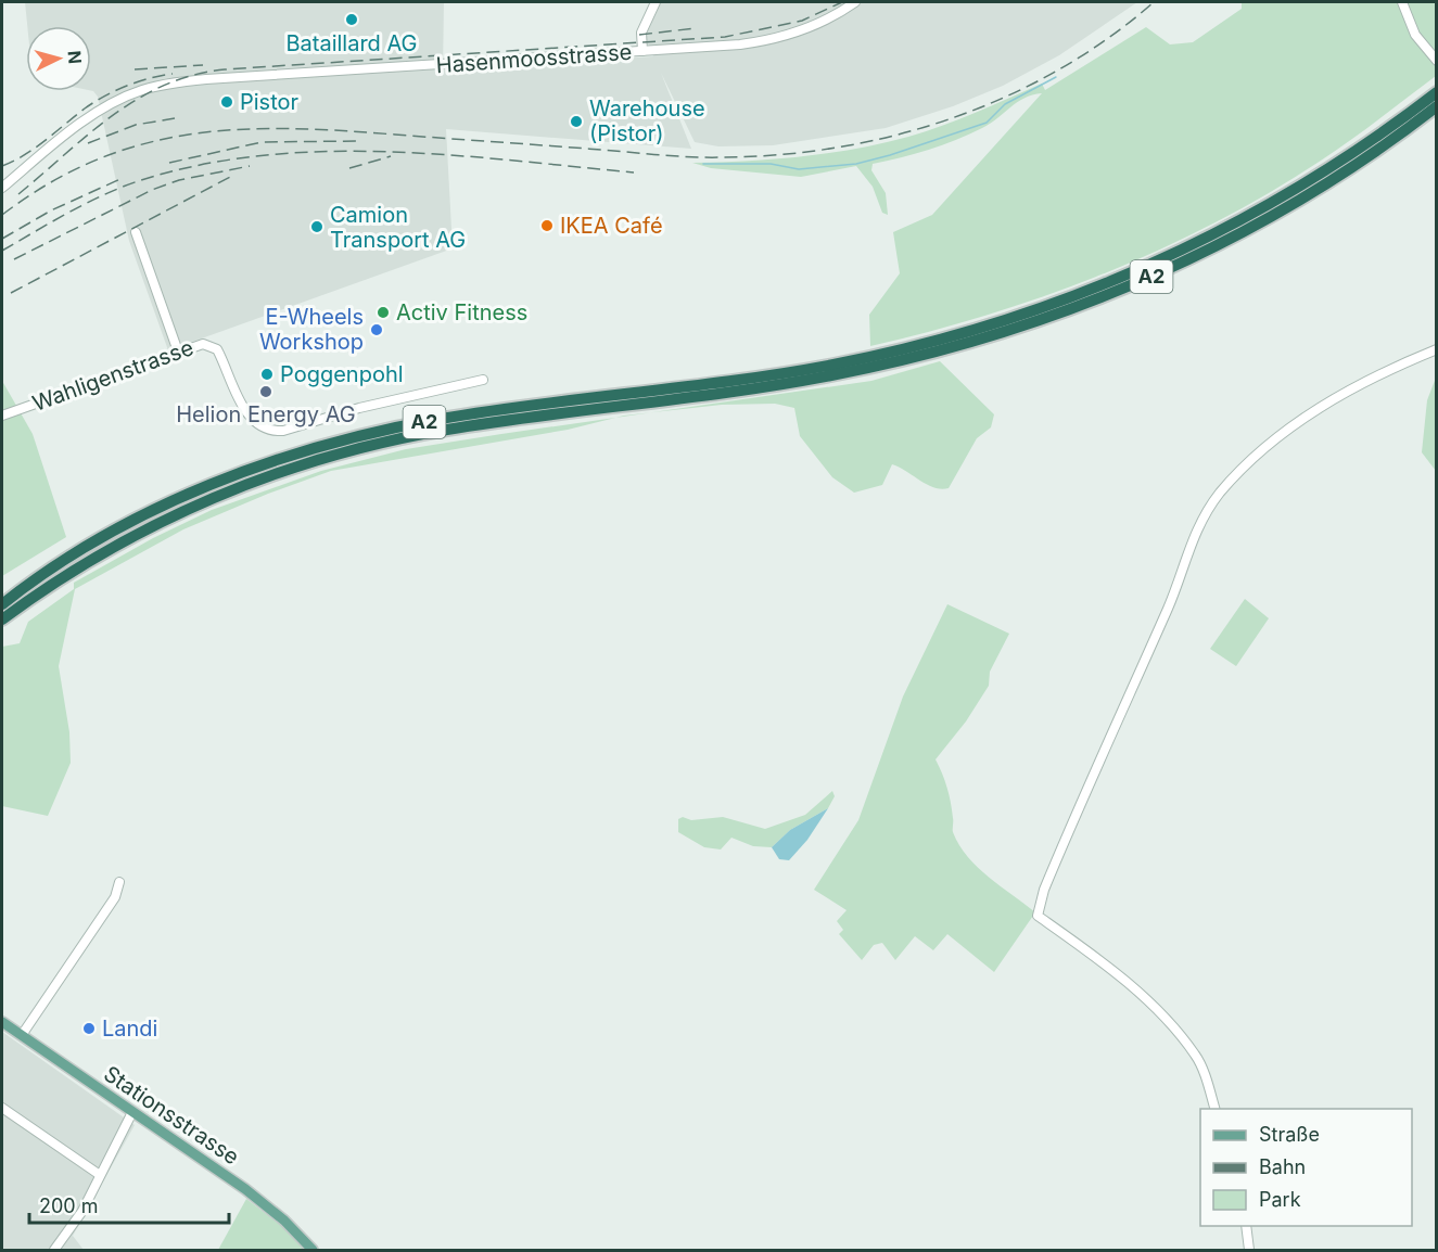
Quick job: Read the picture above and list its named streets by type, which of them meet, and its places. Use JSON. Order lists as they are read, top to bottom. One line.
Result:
{"streets":{"highway":["A2"],"main road":["Stationsstrasse"],"street":["Hasenmoosstrasse","Wahligenstrasse"]},"places":["Bataillard AG","Pistor","Warehouse (Pistor)","IKEA Café","Camion Transport AG","Activ Fitness","E-Wheels Workshop","Poggenpohl","Helion Energy AG","Landi"],"legend":["Straße","Bahn","Park"],"scale_bar":"200 m","north":"right"}
